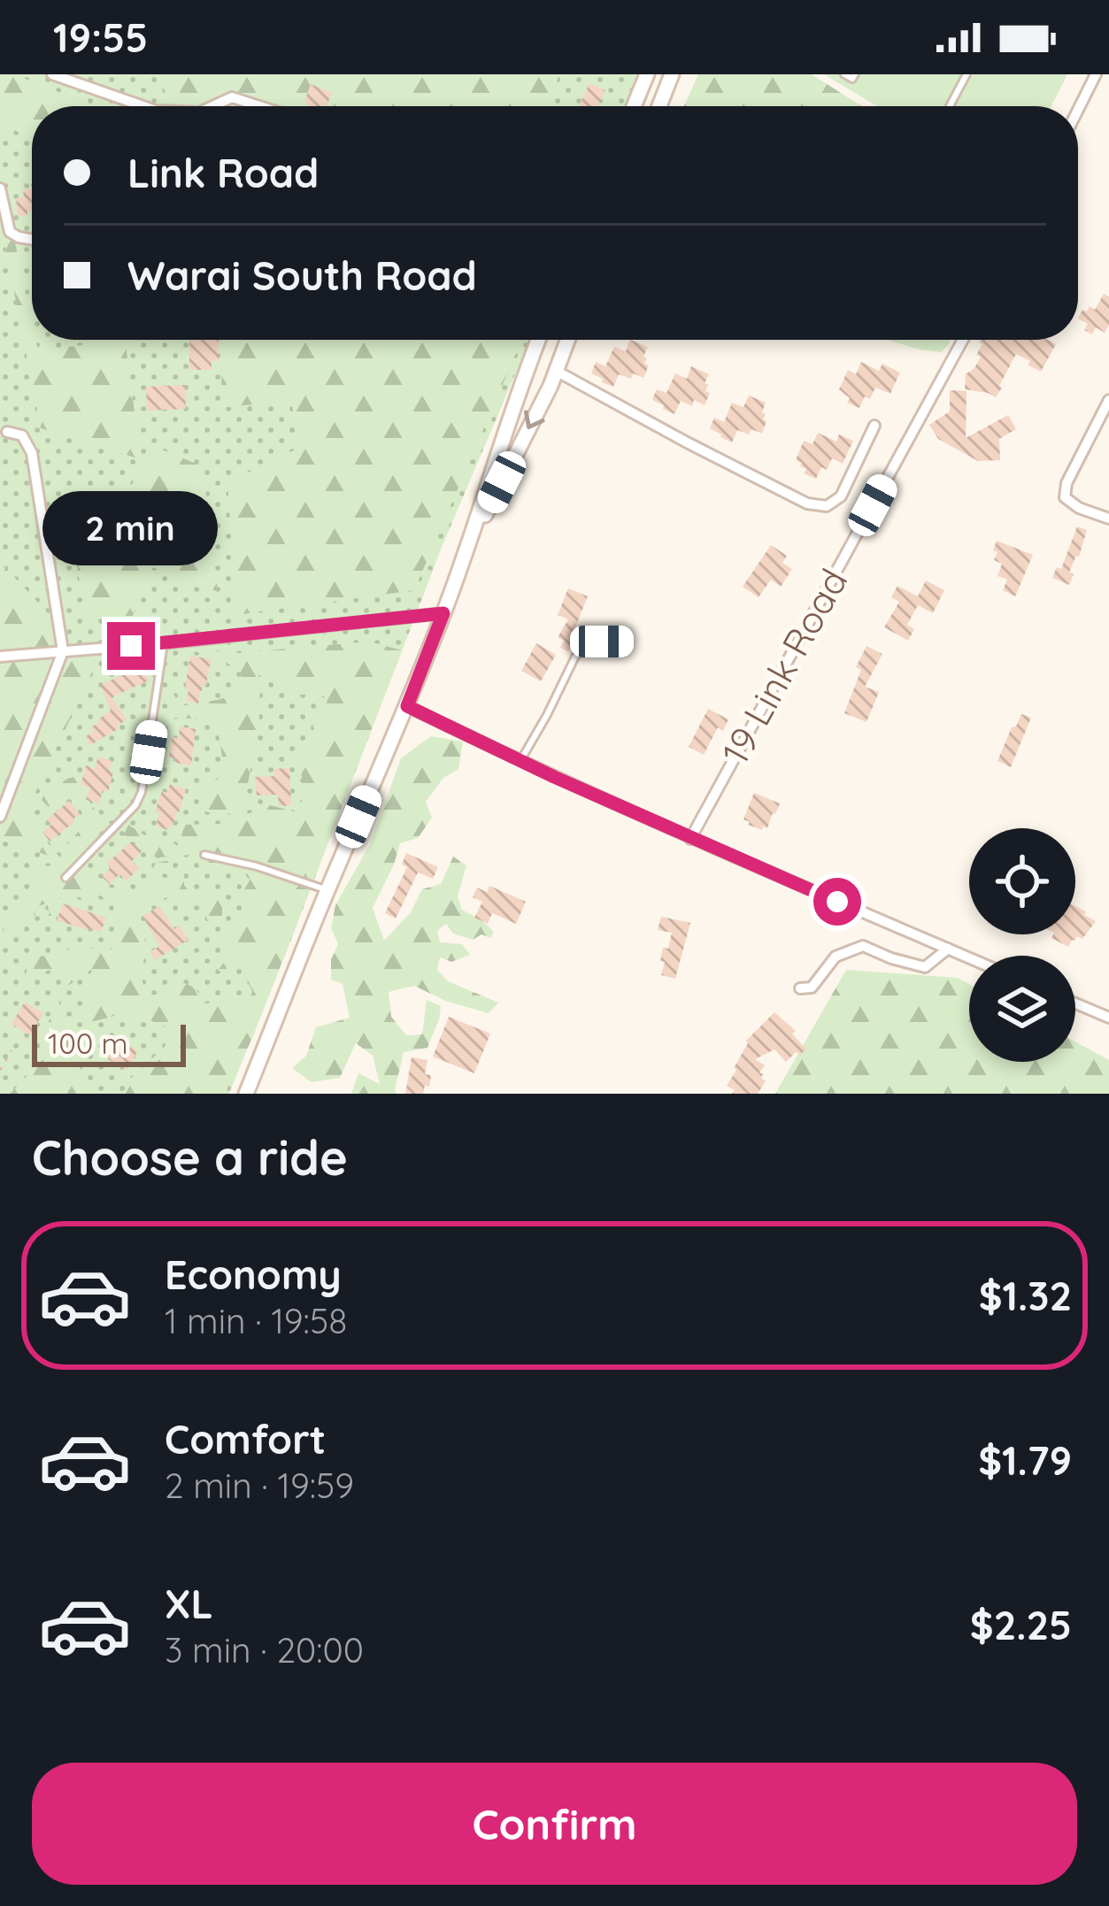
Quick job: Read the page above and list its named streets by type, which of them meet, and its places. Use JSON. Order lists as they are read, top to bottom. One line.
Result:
{"streets":{"street":["19 Link Road"]},"scale_bar":"100 m","page":{"status":"19:55","banner":["Link Road","Warai South Road"],"bubble":"2 min","scale":"100 m","heading":"Choose a ride","list":[{"name":"Economy","note":"1 min · 19:58","value":"$1.32"},{"name":"Comfort","note":"2 min · 19:59","value":"$1.79"},{"name":"XL","note":"3 min · 20:00","value":"$2.25"}],"buttons":"Confirm"}}
